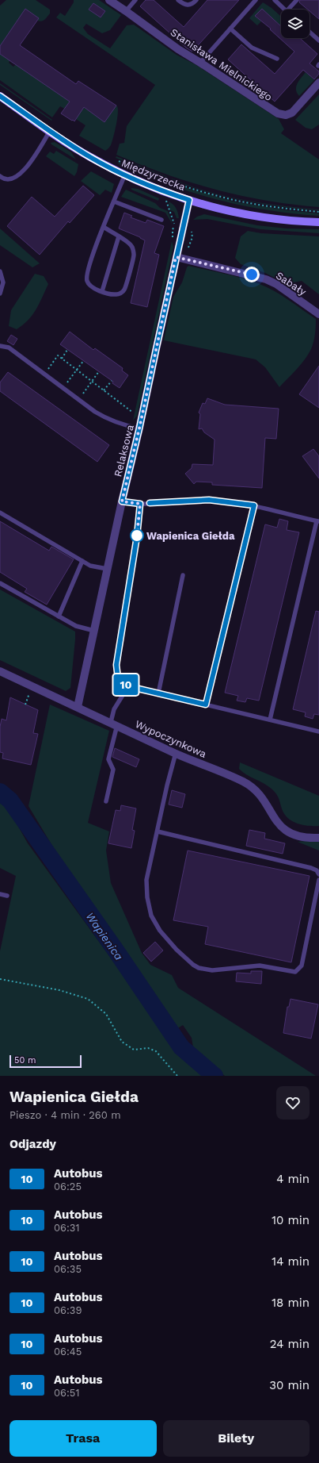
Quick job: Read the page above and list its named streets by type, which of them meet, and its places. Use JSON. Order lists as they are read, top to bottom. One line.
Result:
{"streets":{"main road":["Międzyrzecka"],"street":["Stanisława Mielnickiego","Sabały","Relaksowa","Wypoczynkowa"]},"crossings":[["Międzyrzecka","Relaksowa"],["Sabały","Relaksowa"],["Relaksowa","Wypoczynkowa"]],"water":["Wapienica"],"places":["Wapienica Giełda"],"lines":["bus line 10"],"scale_bar":"50 m","page":{"on_map":"10","scale":"50 m","heading":[["Wapienica Giełda","Pieszo · 4 min · 260 m"],"Odjazdy"],"list":[{"mark":"10","name":"Autobus","note":"06:25","value":"4 min"},{"mark":"10","name":"Autobus","note":"06:31","value":"10 min"},{"mark":"10","name":"Autobus","note":"06:35","value":"14 min"},{"mark":"10","name":"Autobus","note":"06:39","value":"18 min"},{"mark":"10","name":"Autobus","note":"06:45","value":"24 min"},{"mark":"10","name":"Autobus","note":"06:51","value":"30 min"}],"buttons":["Trasa","Bilety"]}}
